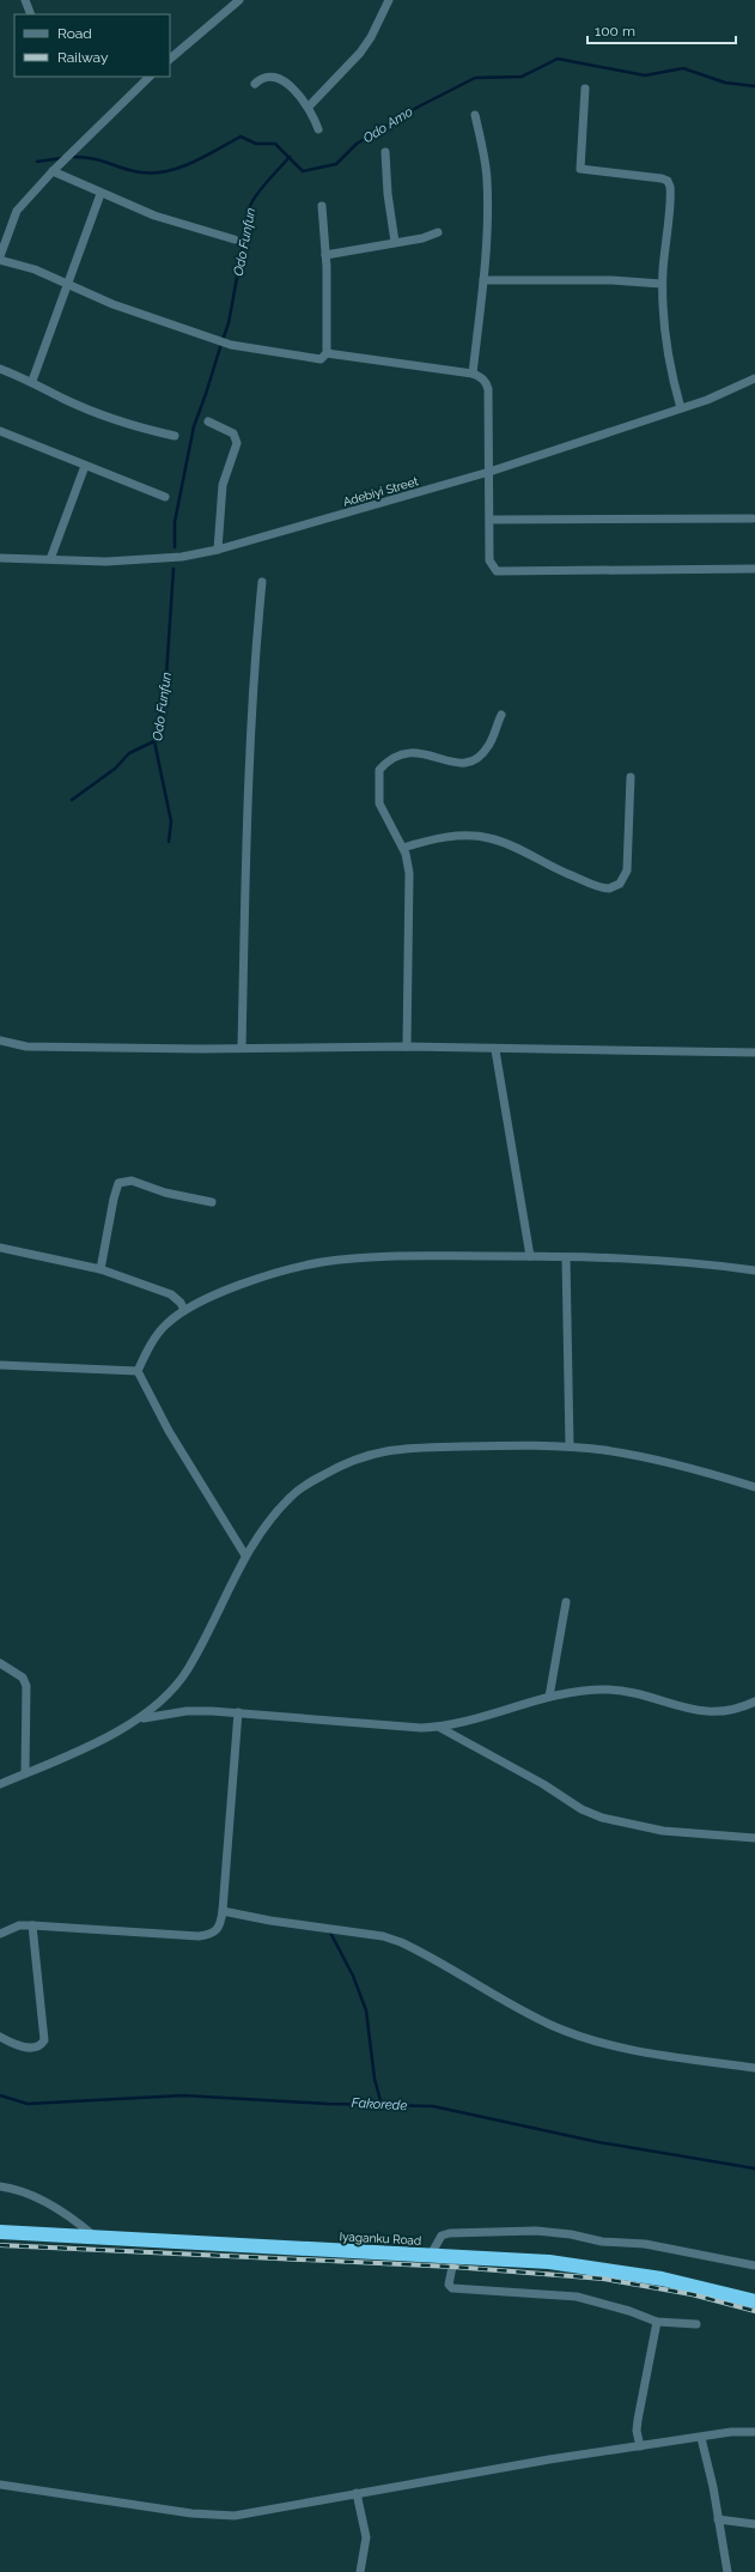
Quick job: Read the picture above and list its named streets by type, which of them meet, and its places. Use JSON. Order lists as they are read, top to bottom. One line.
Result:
{"streets":{"highway":["Iyaganku Road"],"street":["Adebiyi Street"]},"water":["Odo Amo","Odo Funfun","Fakorede"],"legend":["Road","Railway"],"scale_bar":"100 m"}
